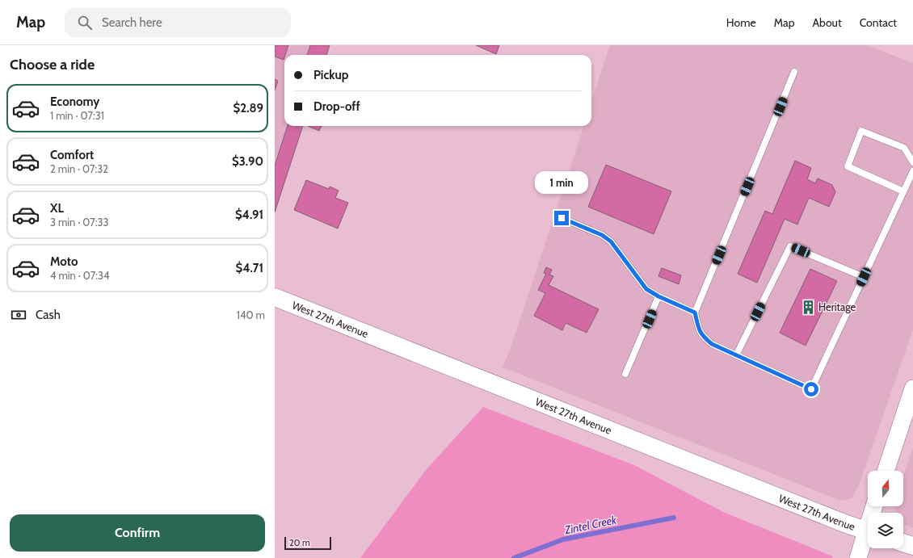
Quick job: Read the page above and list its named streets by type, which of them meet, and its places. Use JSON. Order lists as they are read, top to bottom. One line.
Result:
{"streets":{"main road":["West 27th Avenue"]},"water":["Zintel Creek"],"places":{"building":["Heritage"]},"scale_bar":"20 m","north":"top","page":{"header":"Map","search":"Search here","nav":["Home","Map","About","Contact"],"heading":"Choose a ride","banner":["Pickup","Drop-off"],"list":[{"name":"Economy","note":"1 min · 07:31","value":"$2.89"},{"name":"Comfort","note":"2 min · 07:32","value":"$3.90"},{"name":"XL","note":"3 min · 07:33","value":"$4.91"},{"name":"Moto","note":"4 min · 07:34","value":"$4.71"}],"bubble":"1 min","pay":["Cash","140 m"],"buttons":"Confirm","scale":"20 m"}}
